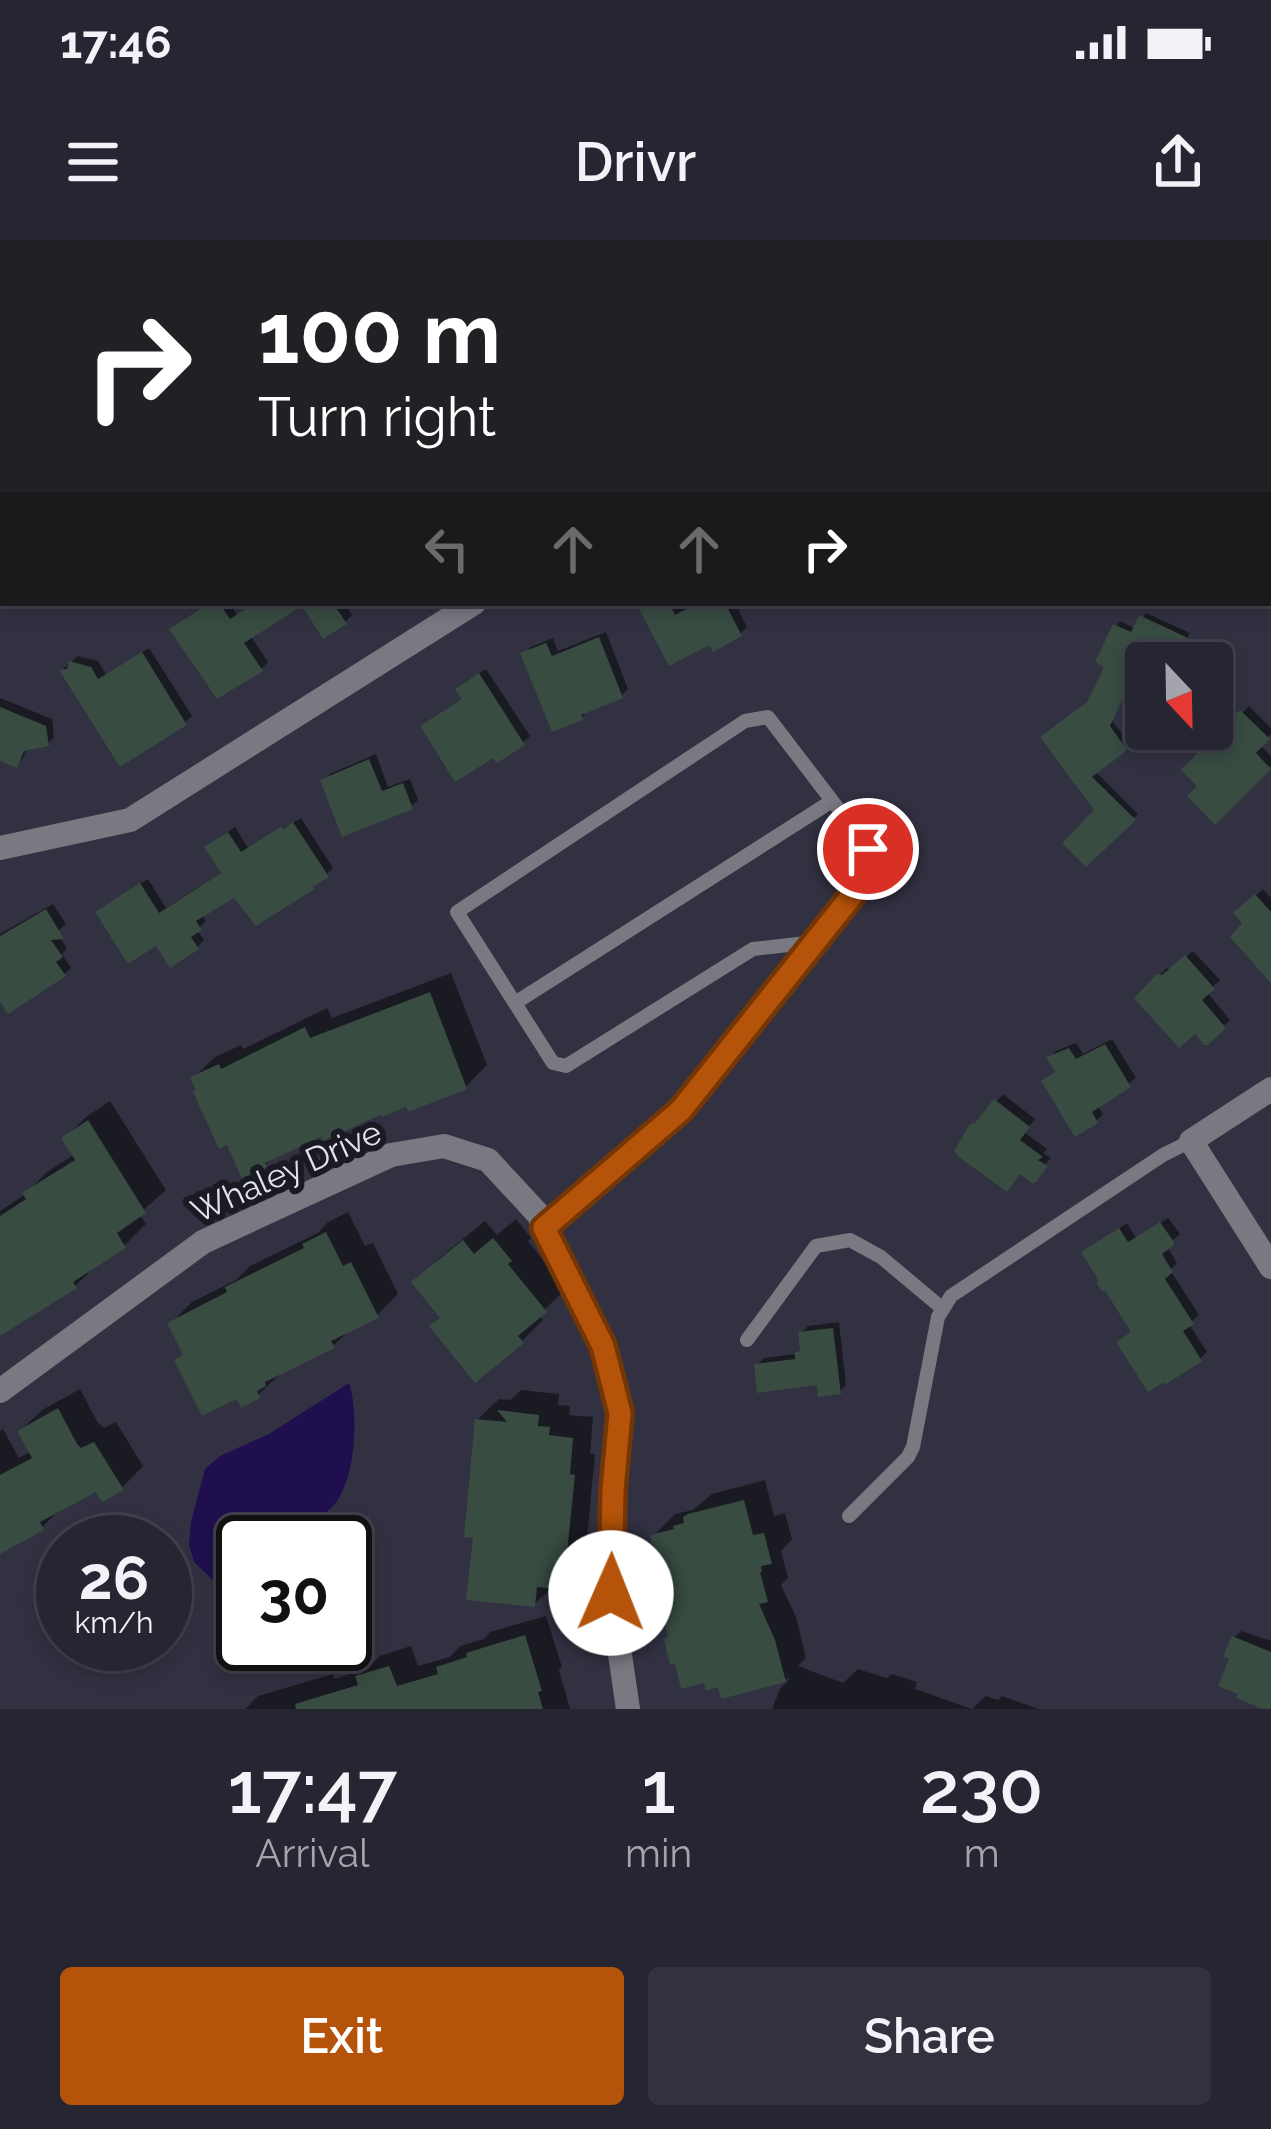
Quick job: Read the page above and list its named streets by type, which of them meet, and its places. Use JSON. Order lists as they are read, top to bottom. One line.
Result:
{"streets":{"street":["Whaley Drive"]},"north":"bottom","page":{"status":"17:46","header":"Drivr","turn":["100 m","Turn right"],"speed":"26 km/h","limit":"30","eta":["17:47","Arrival","1","min","230","m"],"buttons":["Exit","Share"]}}
